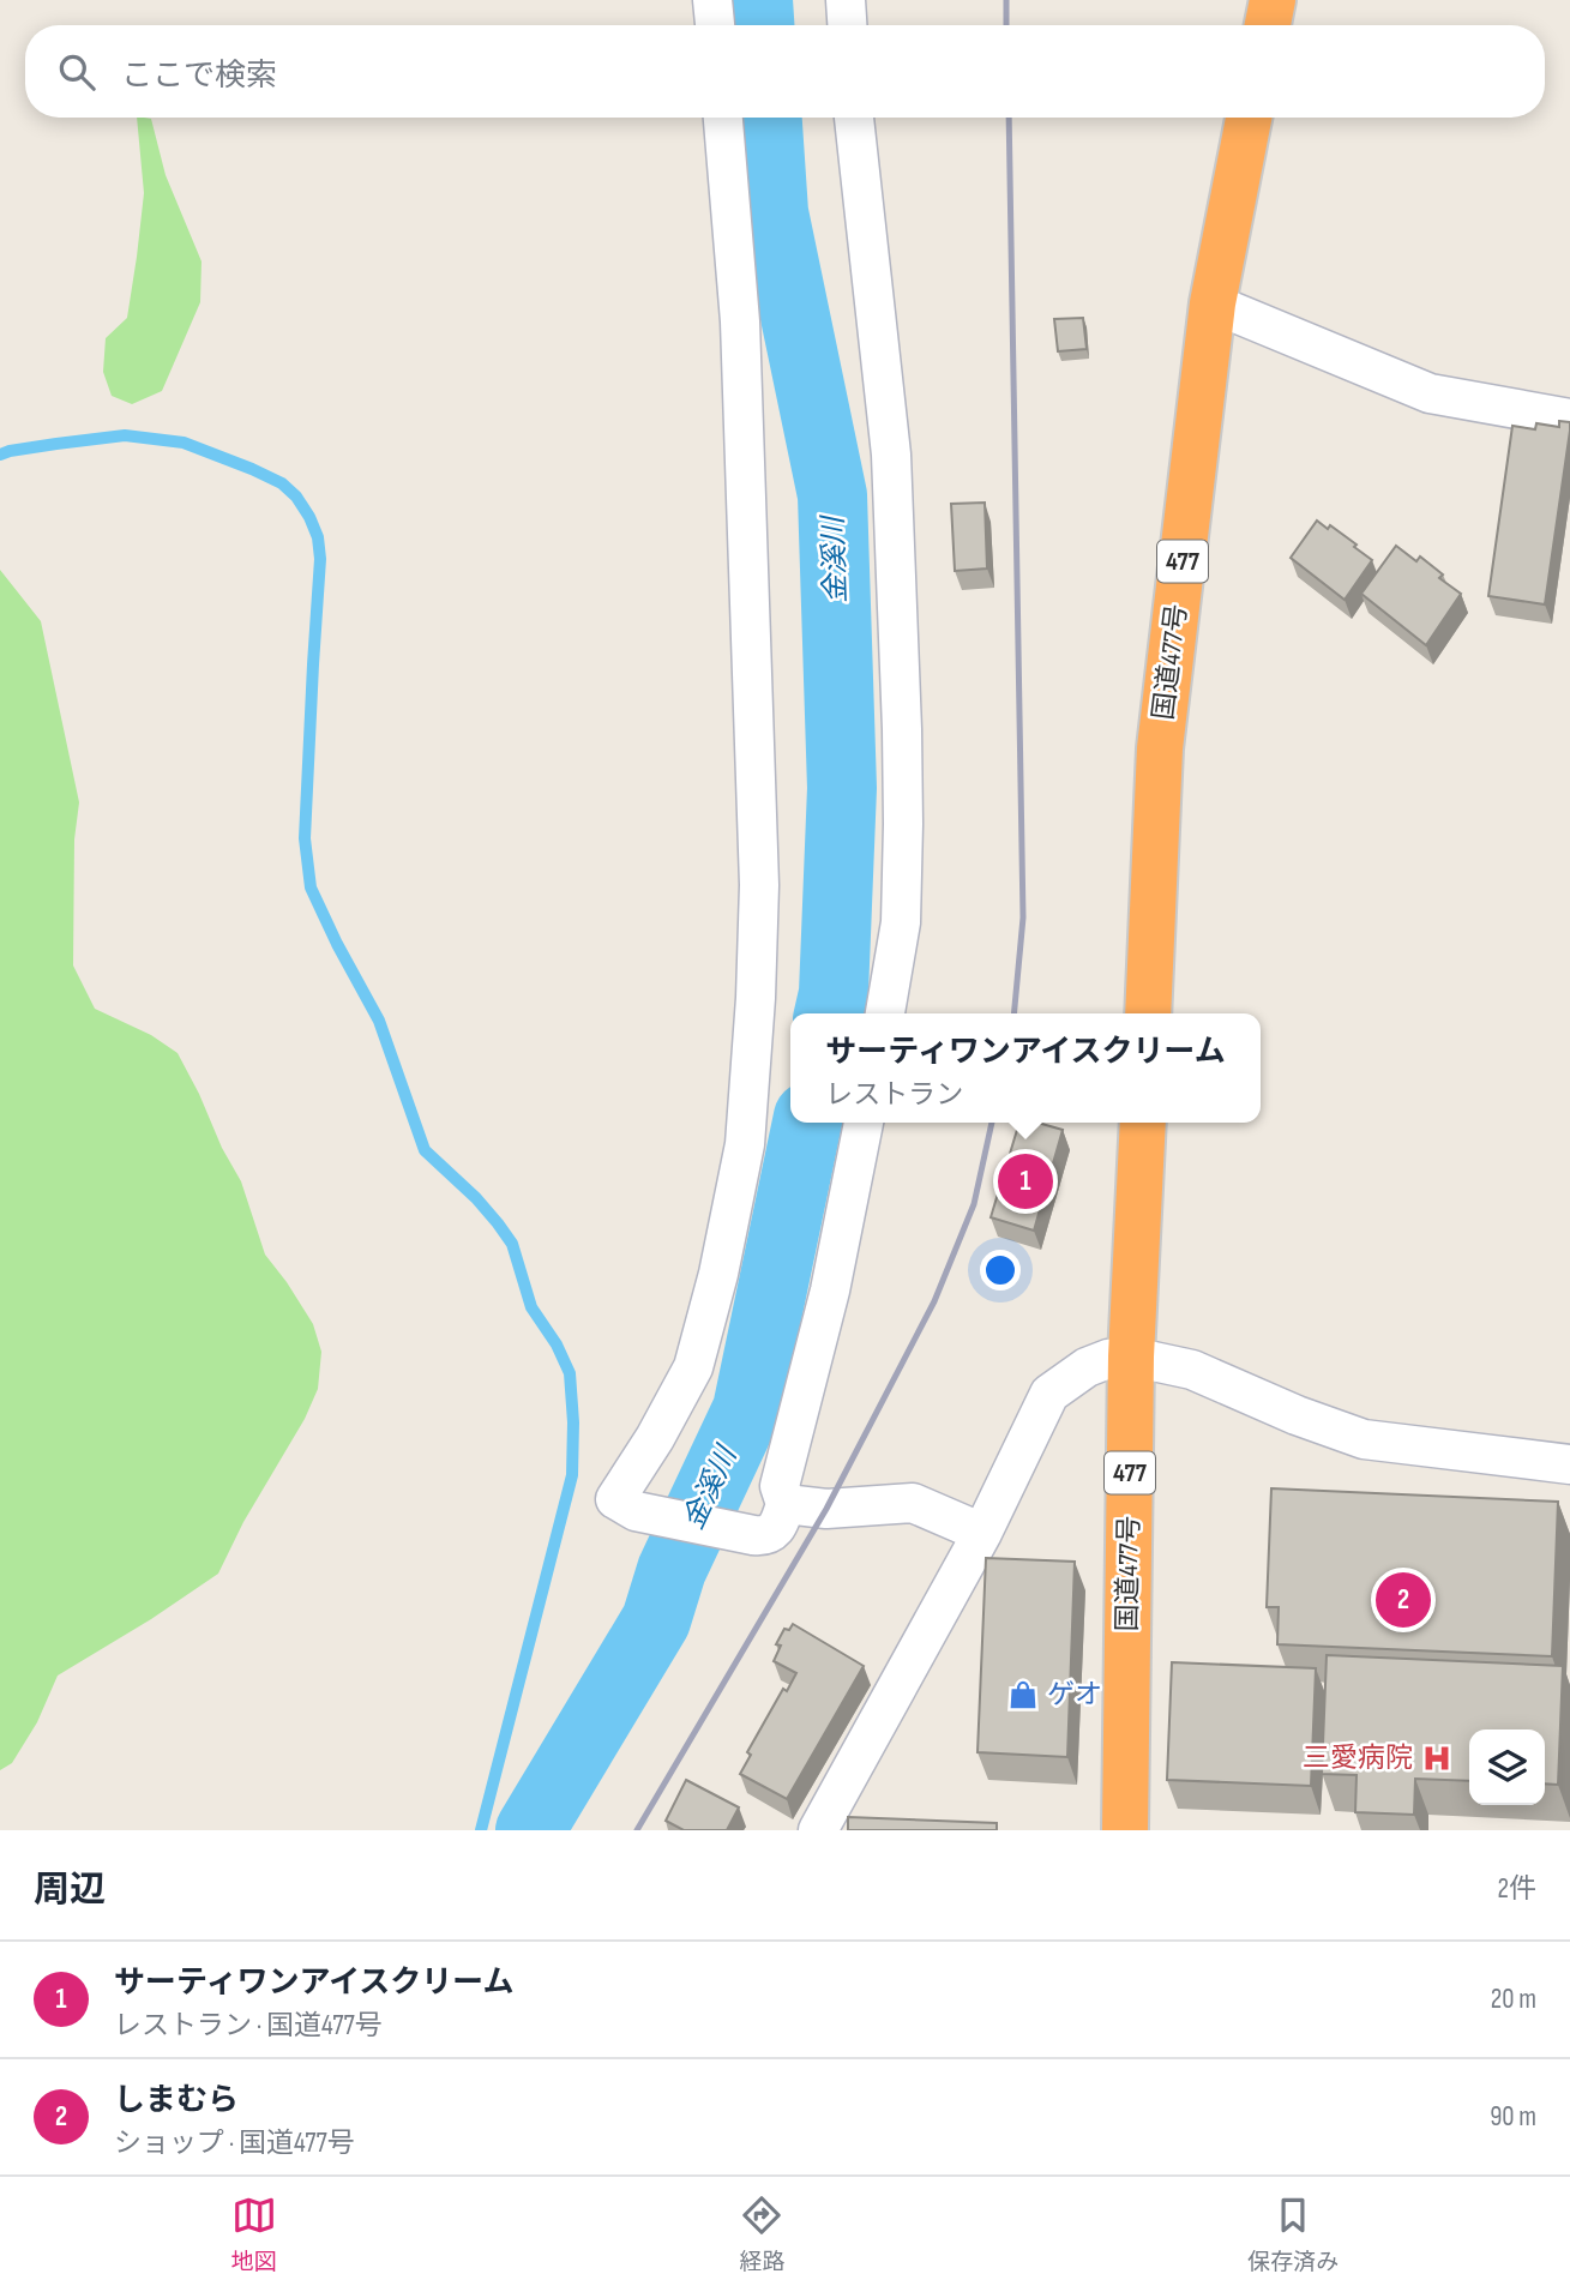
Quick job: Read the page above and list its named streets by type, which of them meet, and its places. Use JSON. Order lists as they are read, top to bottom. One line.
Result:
{"streets":{"highway":["477","国道477号"]},"water":["金溪川"],"places":{"shop":["ゲオ"],"hospital":["三愛病院"]},"page":{"search":"ここで検索","popup":["サーティワンアイスクリーム","レストラン"],"pins":["1","2"],"heading":["周辺","2件"],"list":[{"mark":"1","name":"サーティワンアイスクリーム","note":"レストラン · 国道477号","value":"20 m"},{"mark":"2","name":"しまむら","note":"ショップ · 国道477号","value":"90 m"}],"nav":["地図","経路","保存済み"]}}
